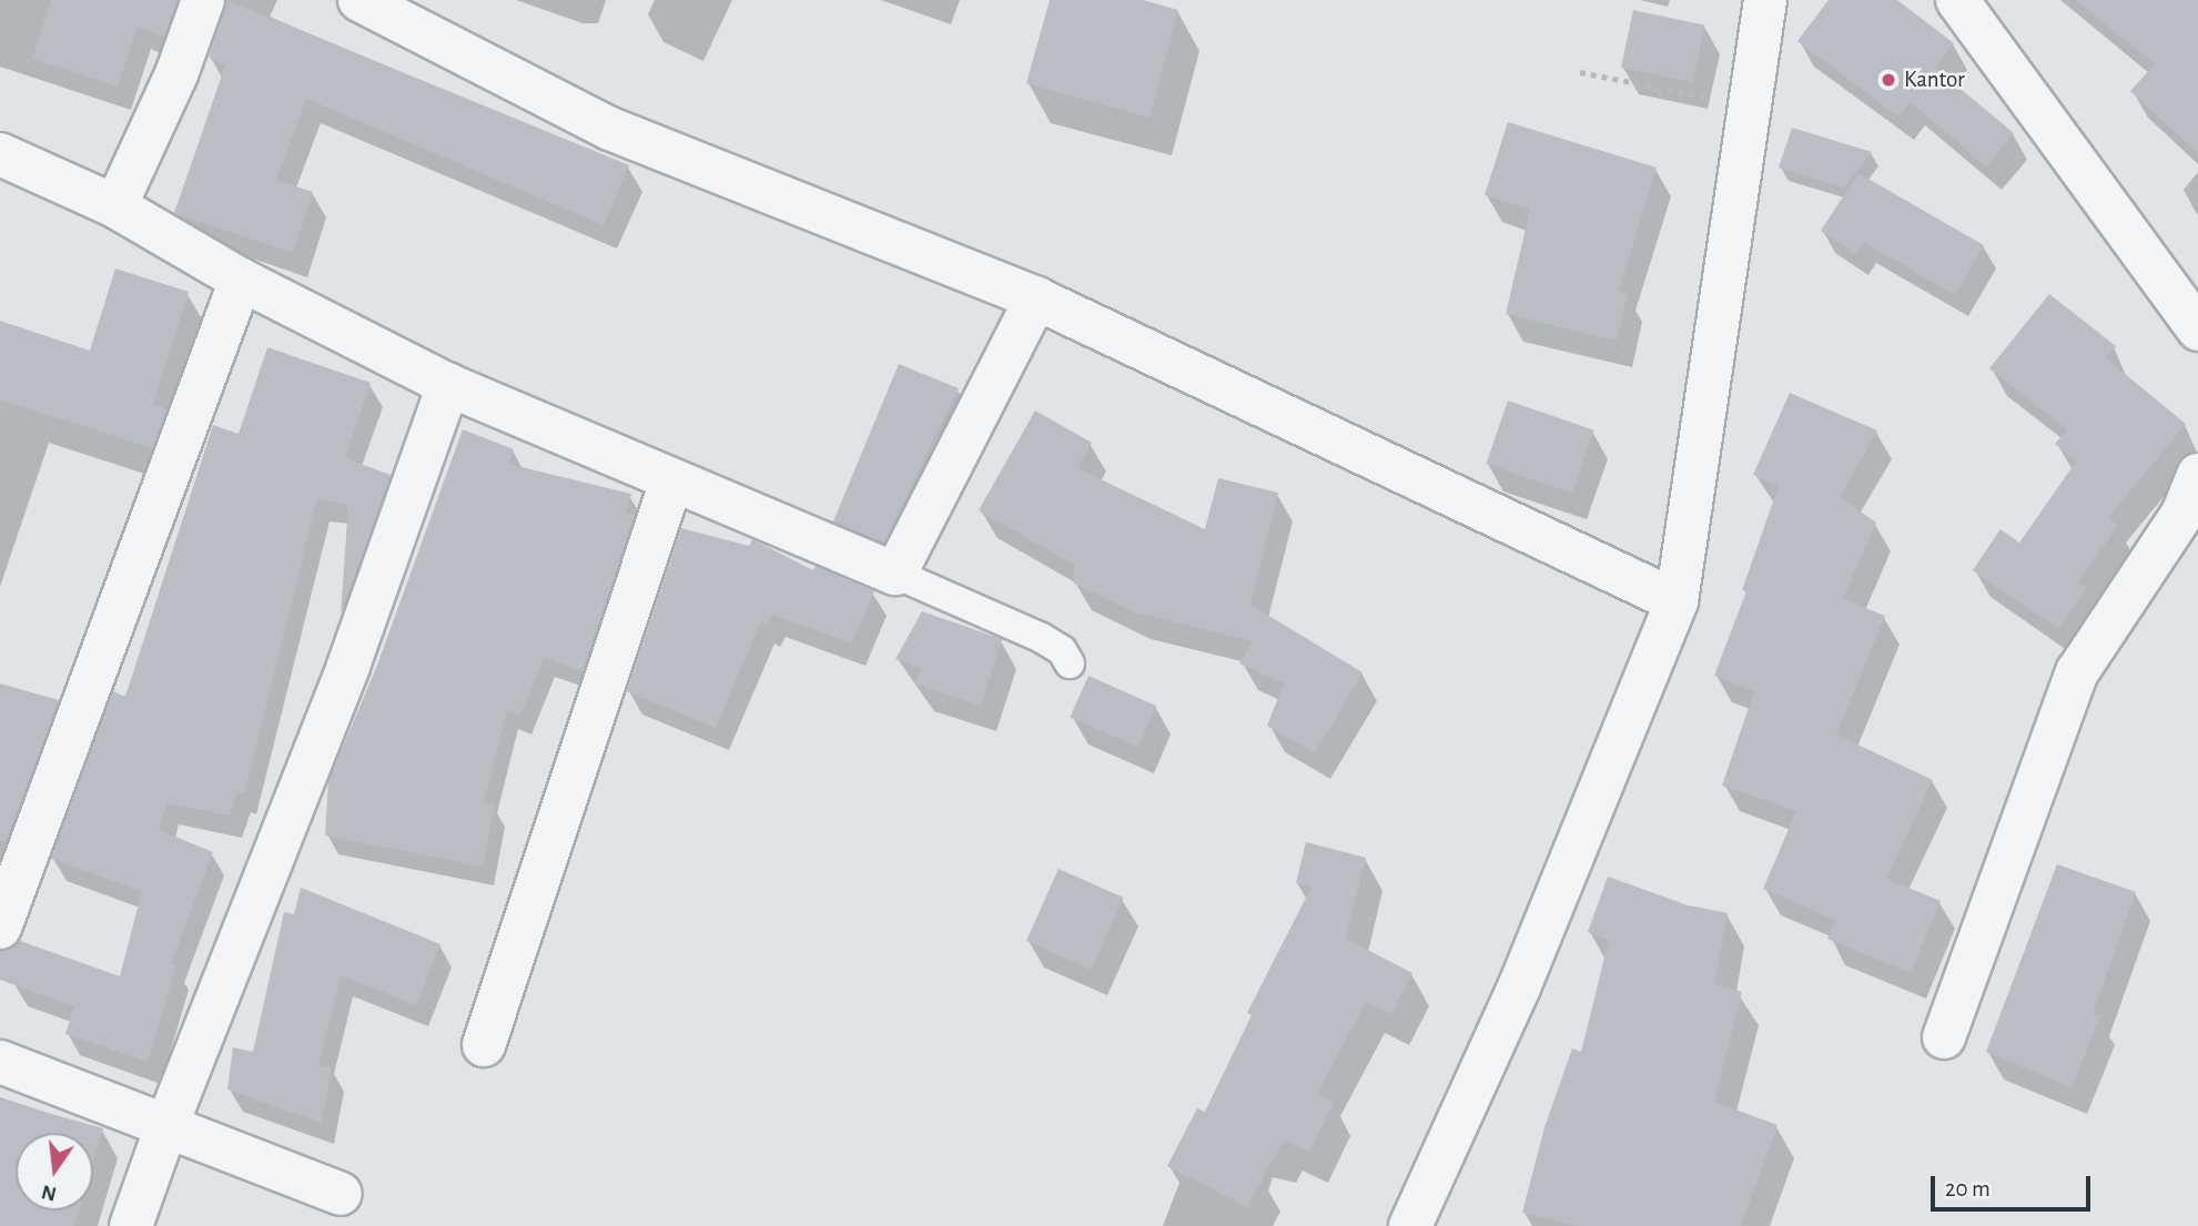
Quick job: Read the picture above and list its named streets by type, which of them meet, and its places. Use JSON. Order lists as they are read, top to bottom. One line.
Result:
{"places":["Kantor"],"scale_bar":"20 m","north":"bottom"}
